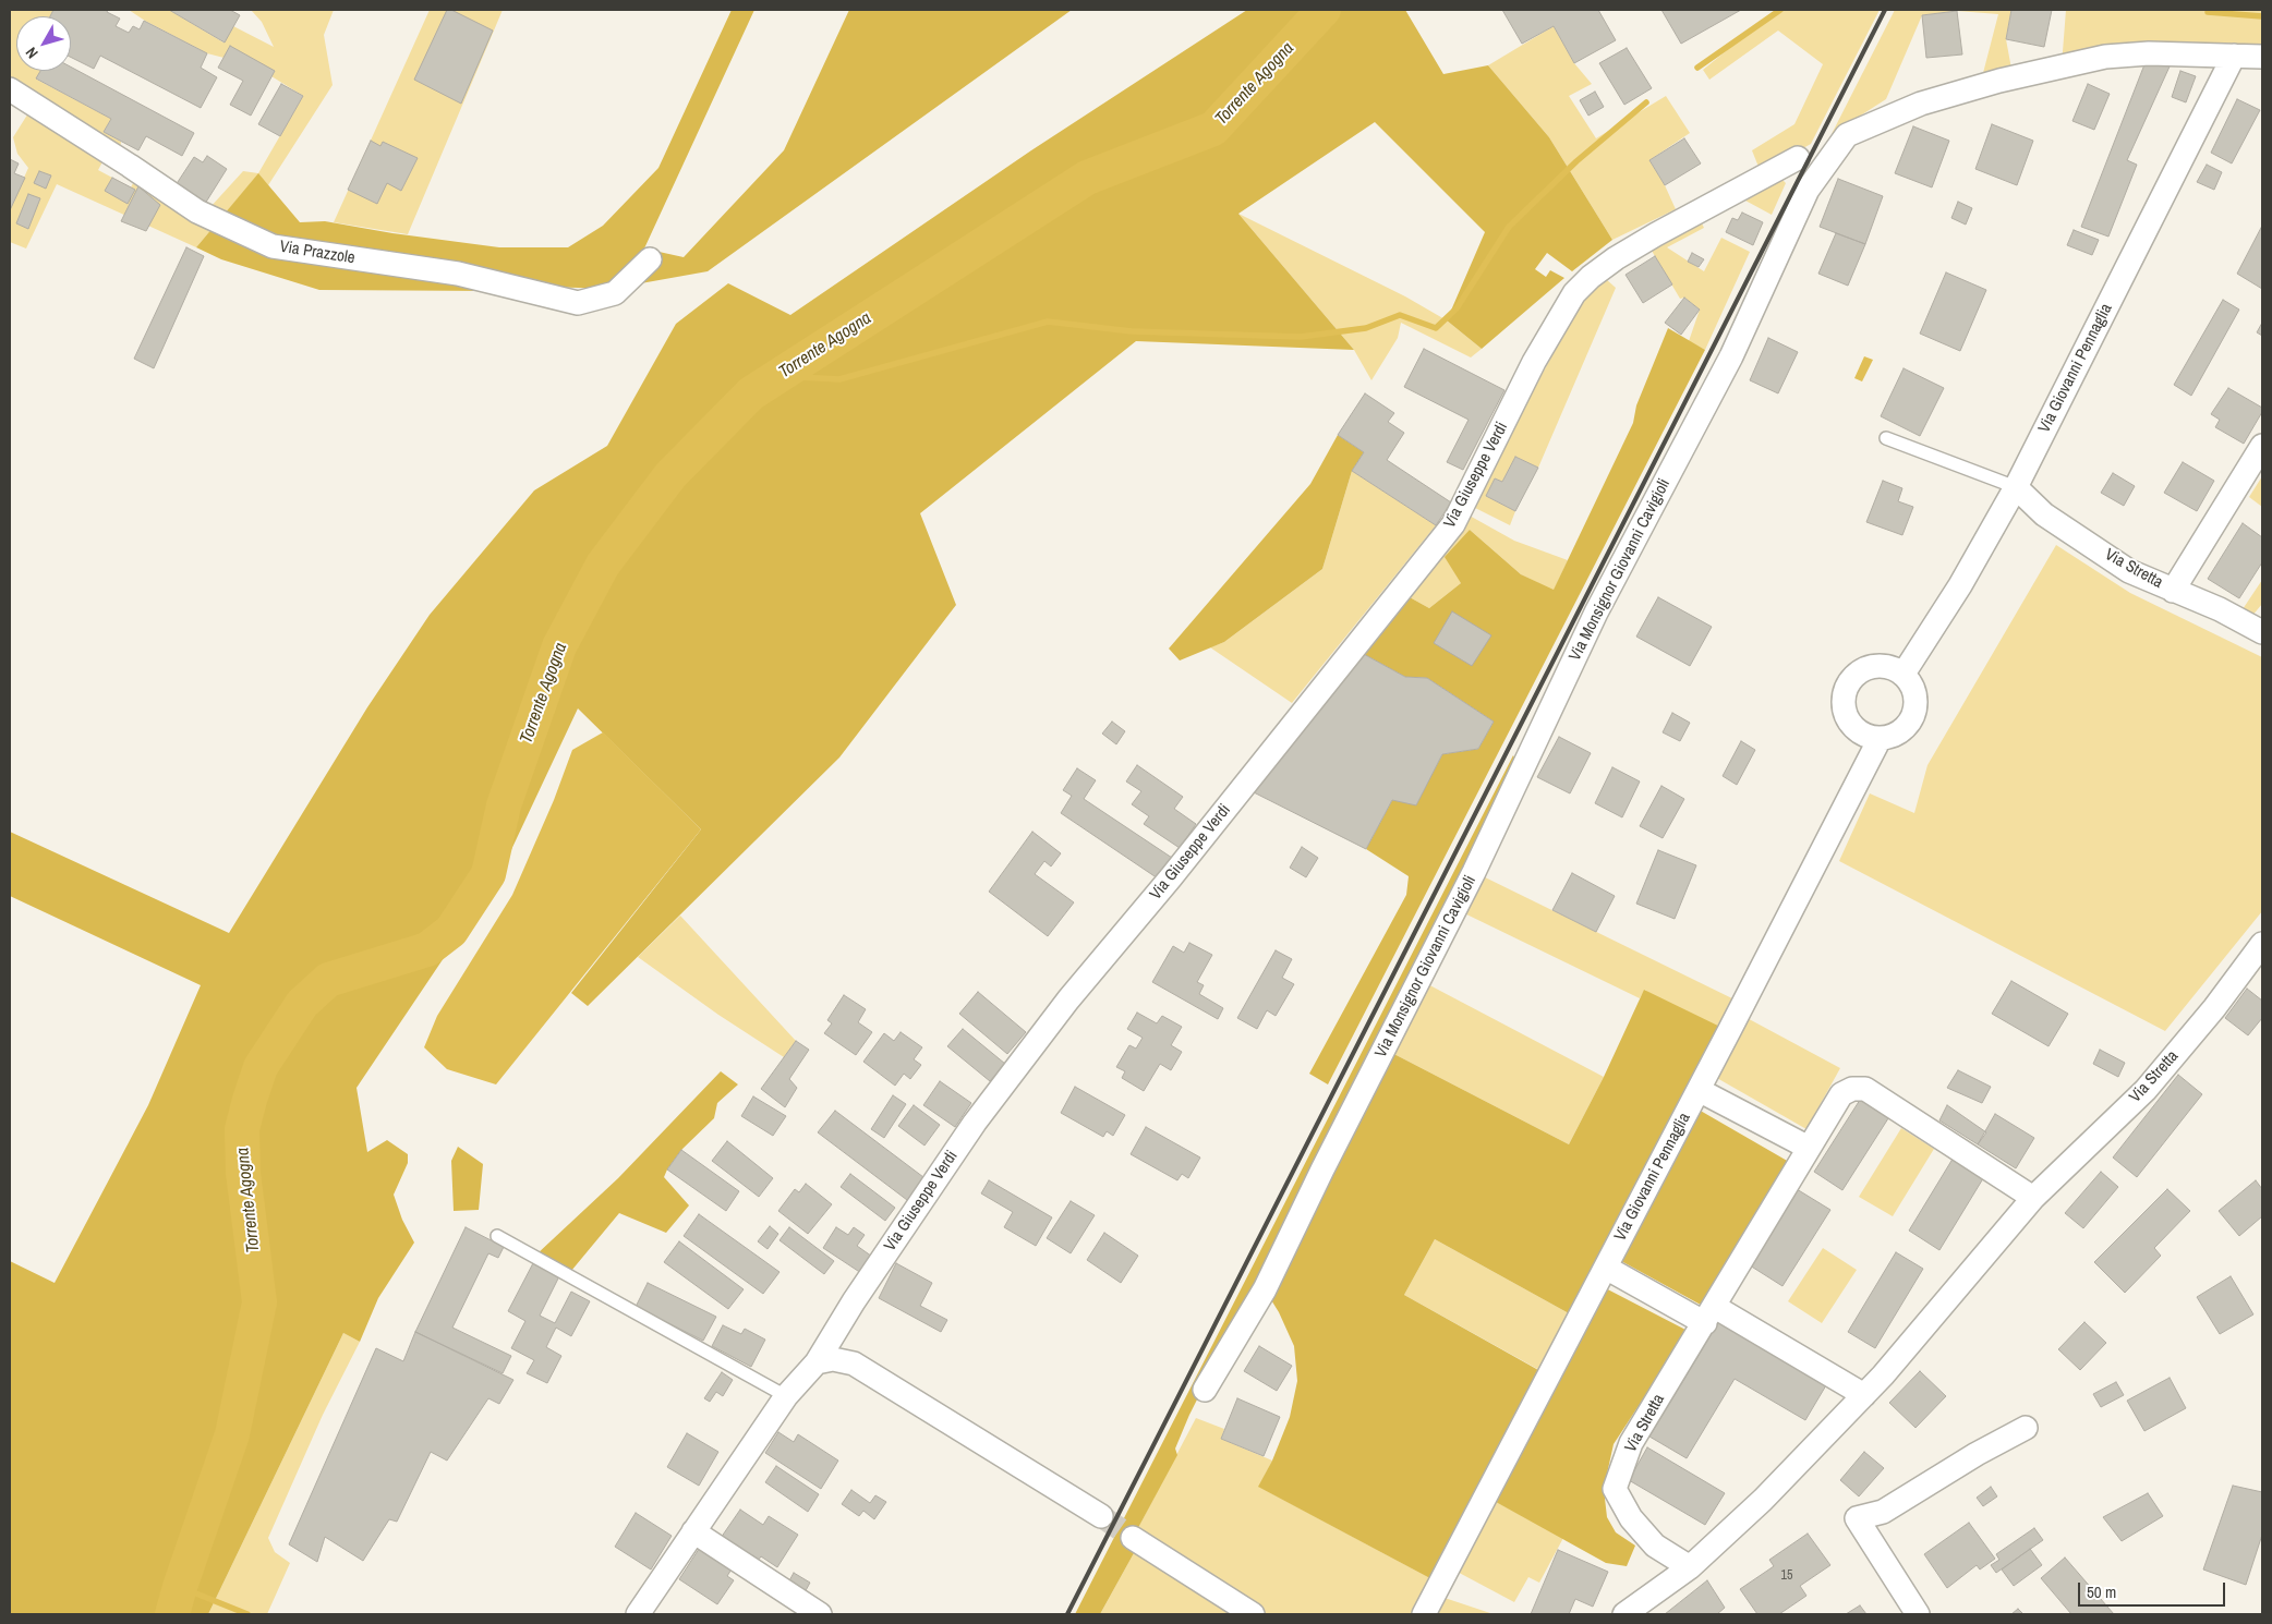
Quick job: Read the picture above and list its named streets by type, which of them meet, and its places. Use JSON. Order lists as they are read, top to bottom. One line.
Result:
{"streets":{"street":["Via Prazzole","Via Giovanni Pennaglia","Via Giuseppe Verdi","Via Stretta","Via Monsignor Giovanni Cavigioli"]},"crossings":[["Via Giovanni Pennaglia","Via Stretta"],["Via Giovanni Pennaglia","Via Monsignor Giovanni Cavigioli"]],"water":["Torrente Agogna"],"house_numbers":["15"],"scale_bar":"50 m","north":"bottom left"}
